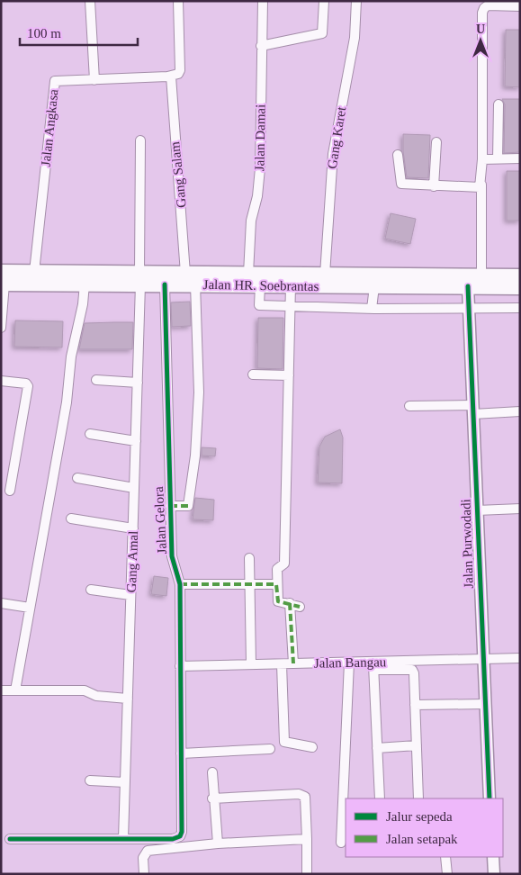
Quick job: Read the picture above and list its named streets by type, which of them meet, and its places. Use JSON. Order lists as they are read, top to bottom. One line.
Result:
{"streets":{"main road":["Jalan HR. Soebrantas"],"street":["Jalan Angkasa","Jalan Damai","Gang Karet","Gang Salam","Jalan Gelora","Jalan Purwodadi","Gang Amal","Jalan Bangau"]},"crossings":[["Jalan Angkasa","Gang Salam"],["Jalan Angkasa","Jalan HR. Soebrantas"],["Jalan Damai","Jalan HR. Soebrantas"],["Gang Karet","Jalan HR. Soebrantas"],["Gang Salam","Jalan HR. Soebrantas"],["Gang Salam","Jalan Gelora"],["Jalan HR. Soebrantas","Jalan Gelora"],["Jalan HR. Soebrantas","Jalan Purwodadi"],["Jalan HR. Soebrantas","Gang Amal"],["Jalan Gelora","Gang Amal"],["Jalan Gelora","Jalan Bangau"],["Jalan Purwodadi","Jalan Bangau"]],"legend":["Jalur sepeda","Jalan setapak"],"scale_bar":"100 m","north":"top"}
